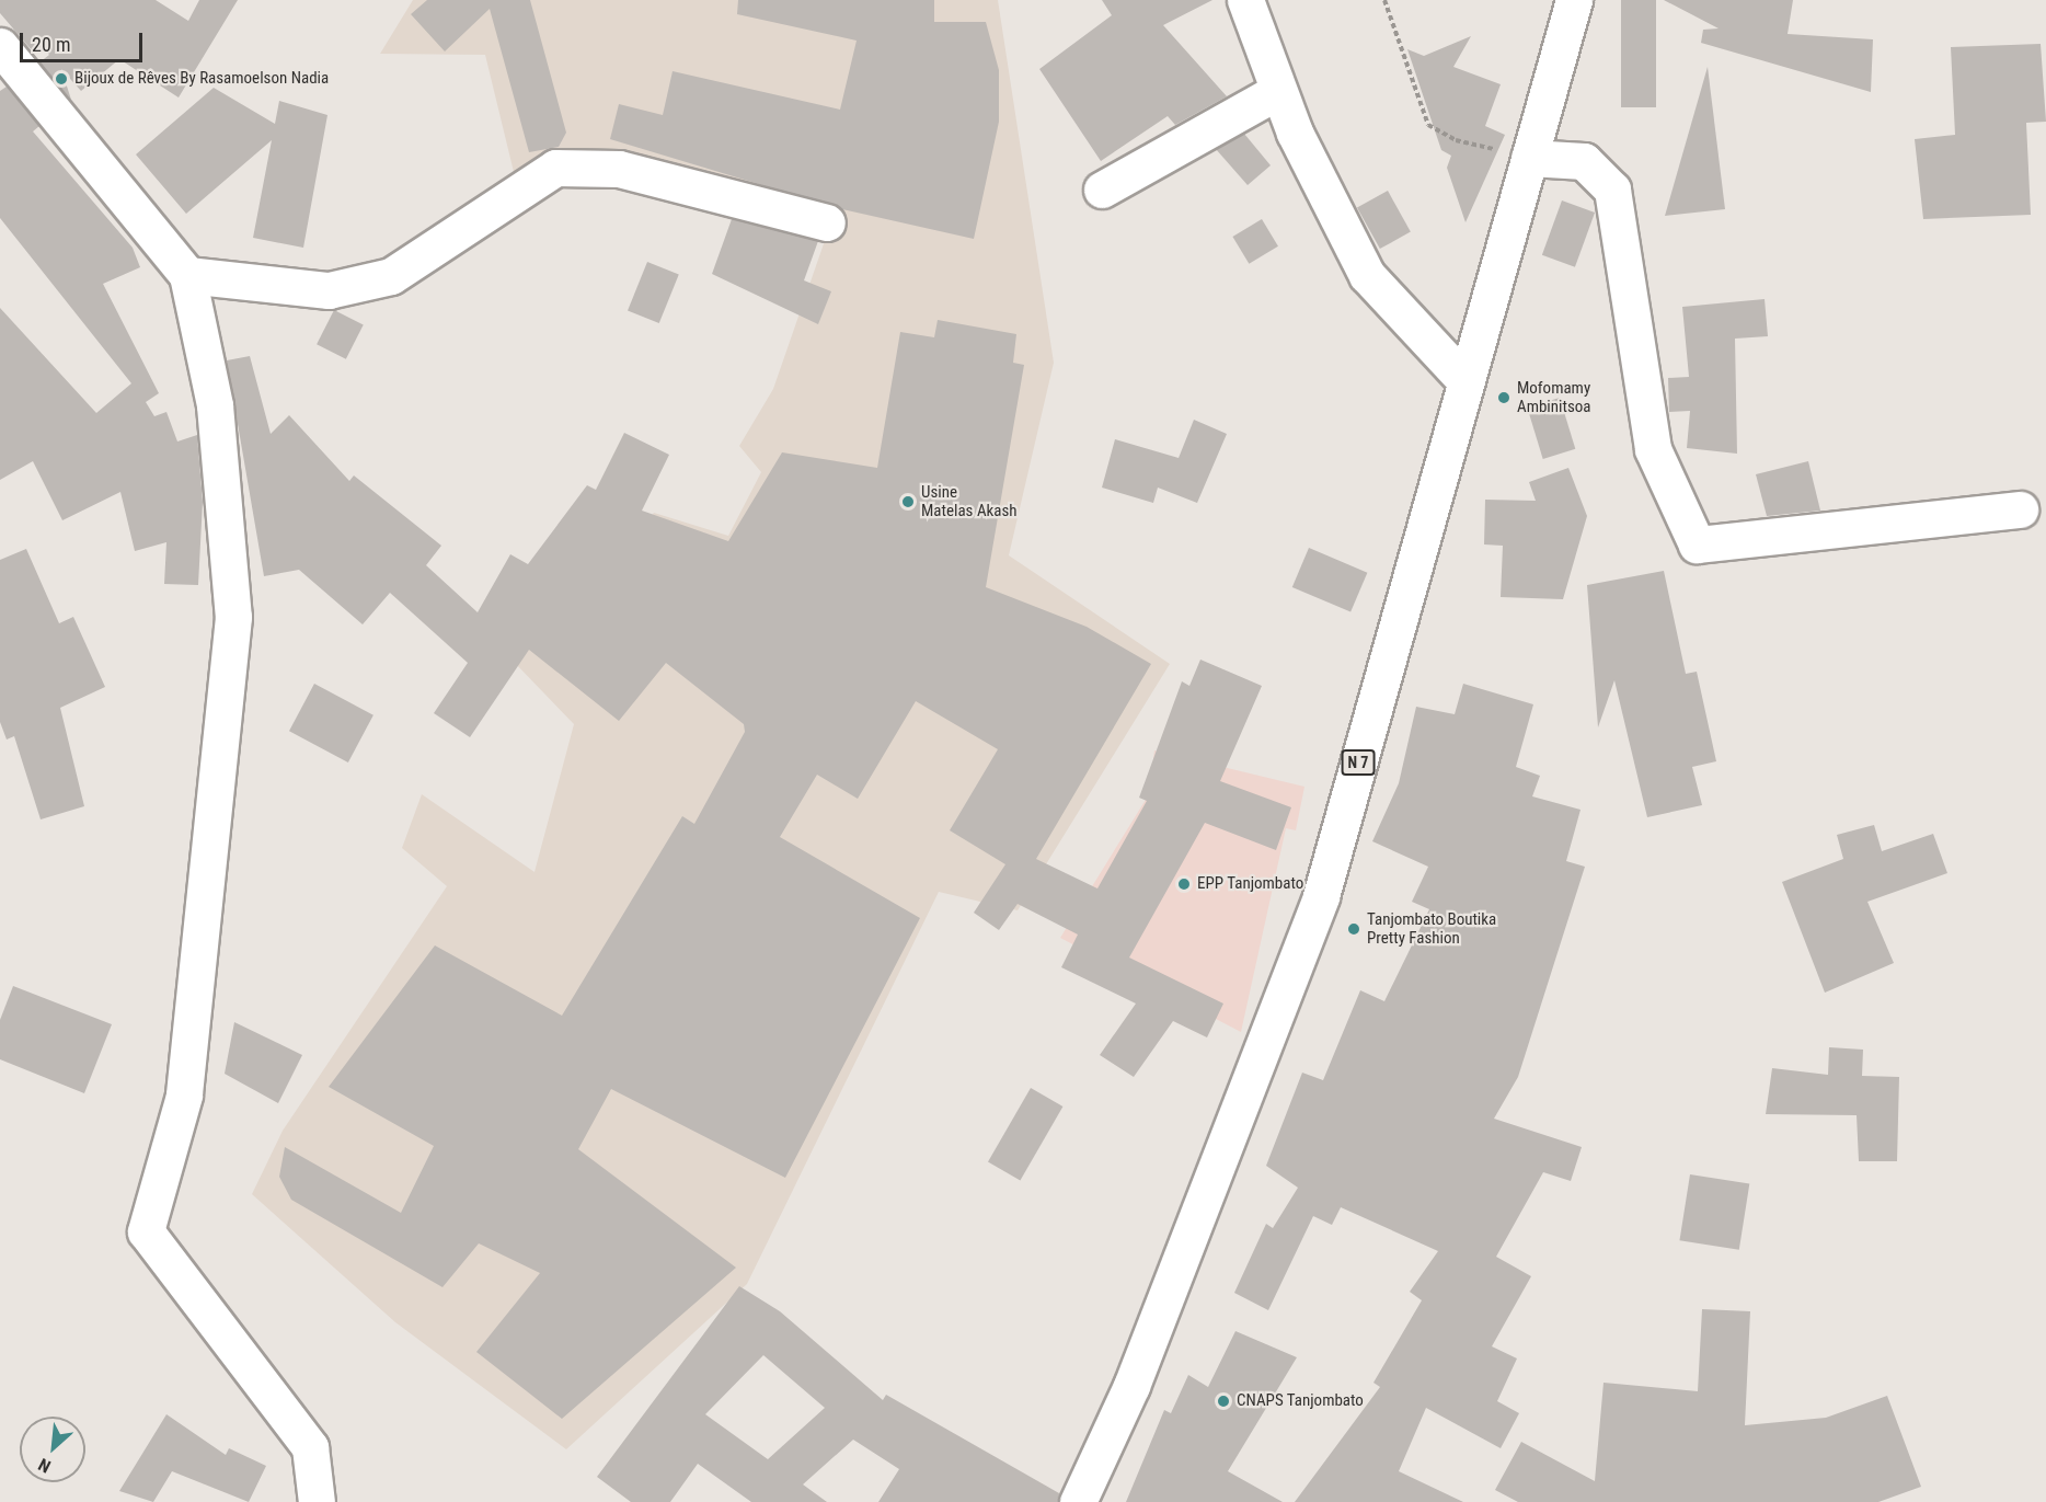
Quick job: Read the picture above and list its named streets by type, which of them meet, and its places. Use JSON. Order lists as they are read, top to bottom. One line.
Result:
{"streets":{"street":["N 7"]},"places":["Bijoux de Rêves By Rasamoelson Nadia","Mofomamy Ambinitsoa","Usine Matelas Akash","EPP Tanjombato","Tanjombato Boutika Pretty Fashion","CNAPS Tanjombato"],"scale_bar":"20 m","north":"bottom left"}
